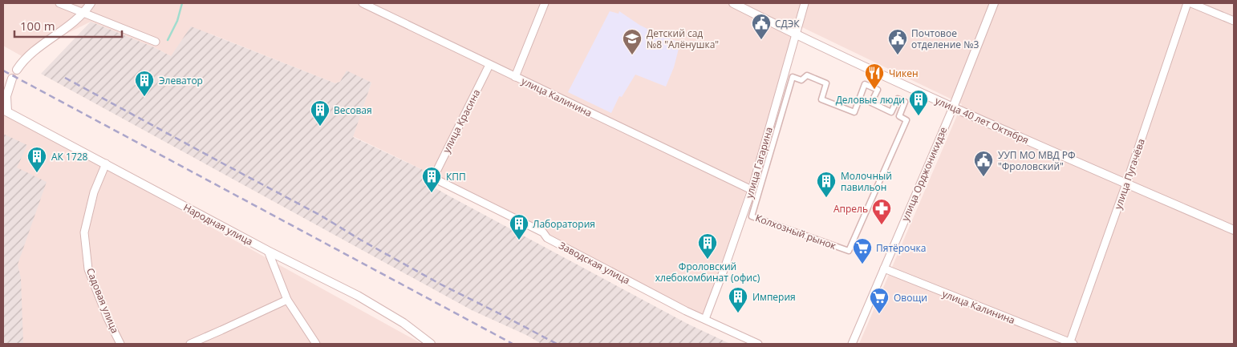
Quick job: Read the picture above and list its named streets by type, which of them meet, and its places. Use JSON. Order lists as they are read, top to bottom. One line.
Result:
{"streets":{"street":["улица Калинина","улица 40 лет Октября","улица Красина","улица Гагарина","улица Орджоникидзе","улица Пугачёва","Народная улица","Колхозный рынок","Заводская улица","Садовая улица"]},"crossings":[["улица Калинина","улица Красина"],["улица Калинина","улица Гагарина"],["улица Калинина","улица Орджоникидзе"],["улица Калинина","улица Пугачёва"],["улица 40 лет Октября","улица Гагарина"],["улица 40 лет Октября","улица Орджоникидзе"],["улица 40 лет Октября","улица Пугачёва"],["улица Красина","Заводская улица"],["улица Гагарина","Заводская улица"],["Народная улица","Садовая улица"]],"places":{"public building":["СДЭК","Почтовое отделение №3","УУП МО МВД РФ \"Фроловский\""],"school or university":["Детский сад №8 \"Алёнушка\""],"restaurant":["Чикен"],"building":["Элеватор","Деловые люди","Весовая","АК 1728","КПП","Молочный павильон","Лаборатория","Фроловский хлебокомбинат (офис)","Империя"],"pharmacy":["Апрель"],"supermarket":["Пятёрочка","Овощи"]},"scale_bar":"100 m"}
